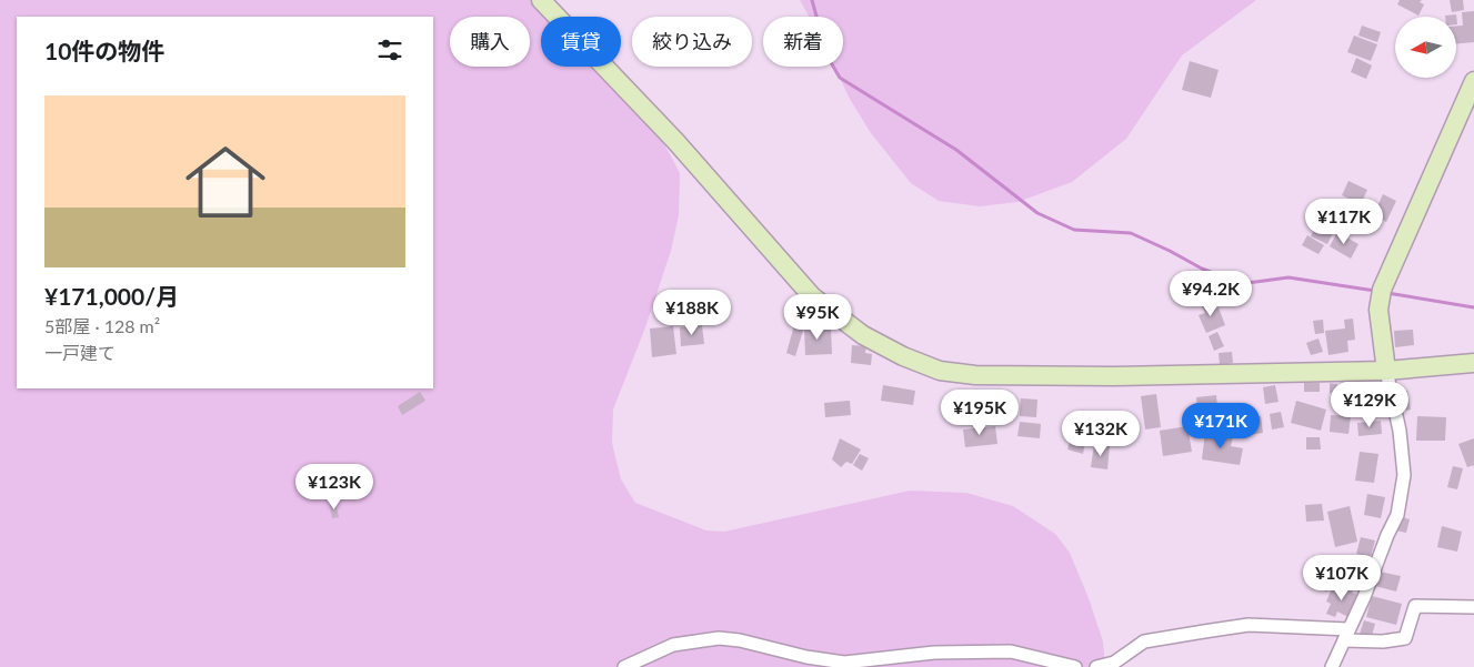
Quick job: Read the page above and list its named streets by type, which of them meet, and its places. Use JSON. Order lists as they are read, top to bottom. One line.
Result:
{"north":"left","page":{"chip":["購入","賃貸","絞り込み","新着"],"heading":"10件の物件","list":[{"name":"¥171,000/月","note":"5部屋 · 128 m² · 一戸建て"}],"price":["¥117K","¥94.2K","¥188K","¥95K","¥129K","¥195K","¥171K","¥132K","¥123K","¥107K"]}}
